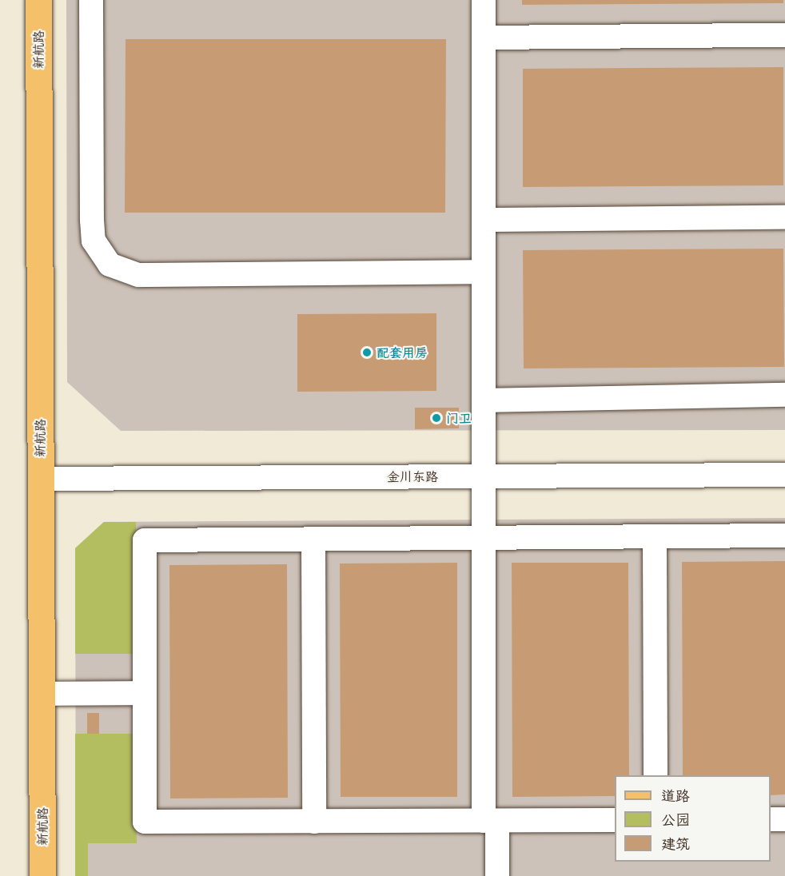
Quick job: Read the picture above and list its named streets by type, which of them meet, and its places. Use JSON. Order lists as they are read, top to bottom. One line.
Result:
{"streets":{"main road":["新航路"],"street":["金川东路"]},"crossings":[["新航路","金川东路"]],"places":["配套用房","门卫"],"legend":["道路","公园","建筑"]}
